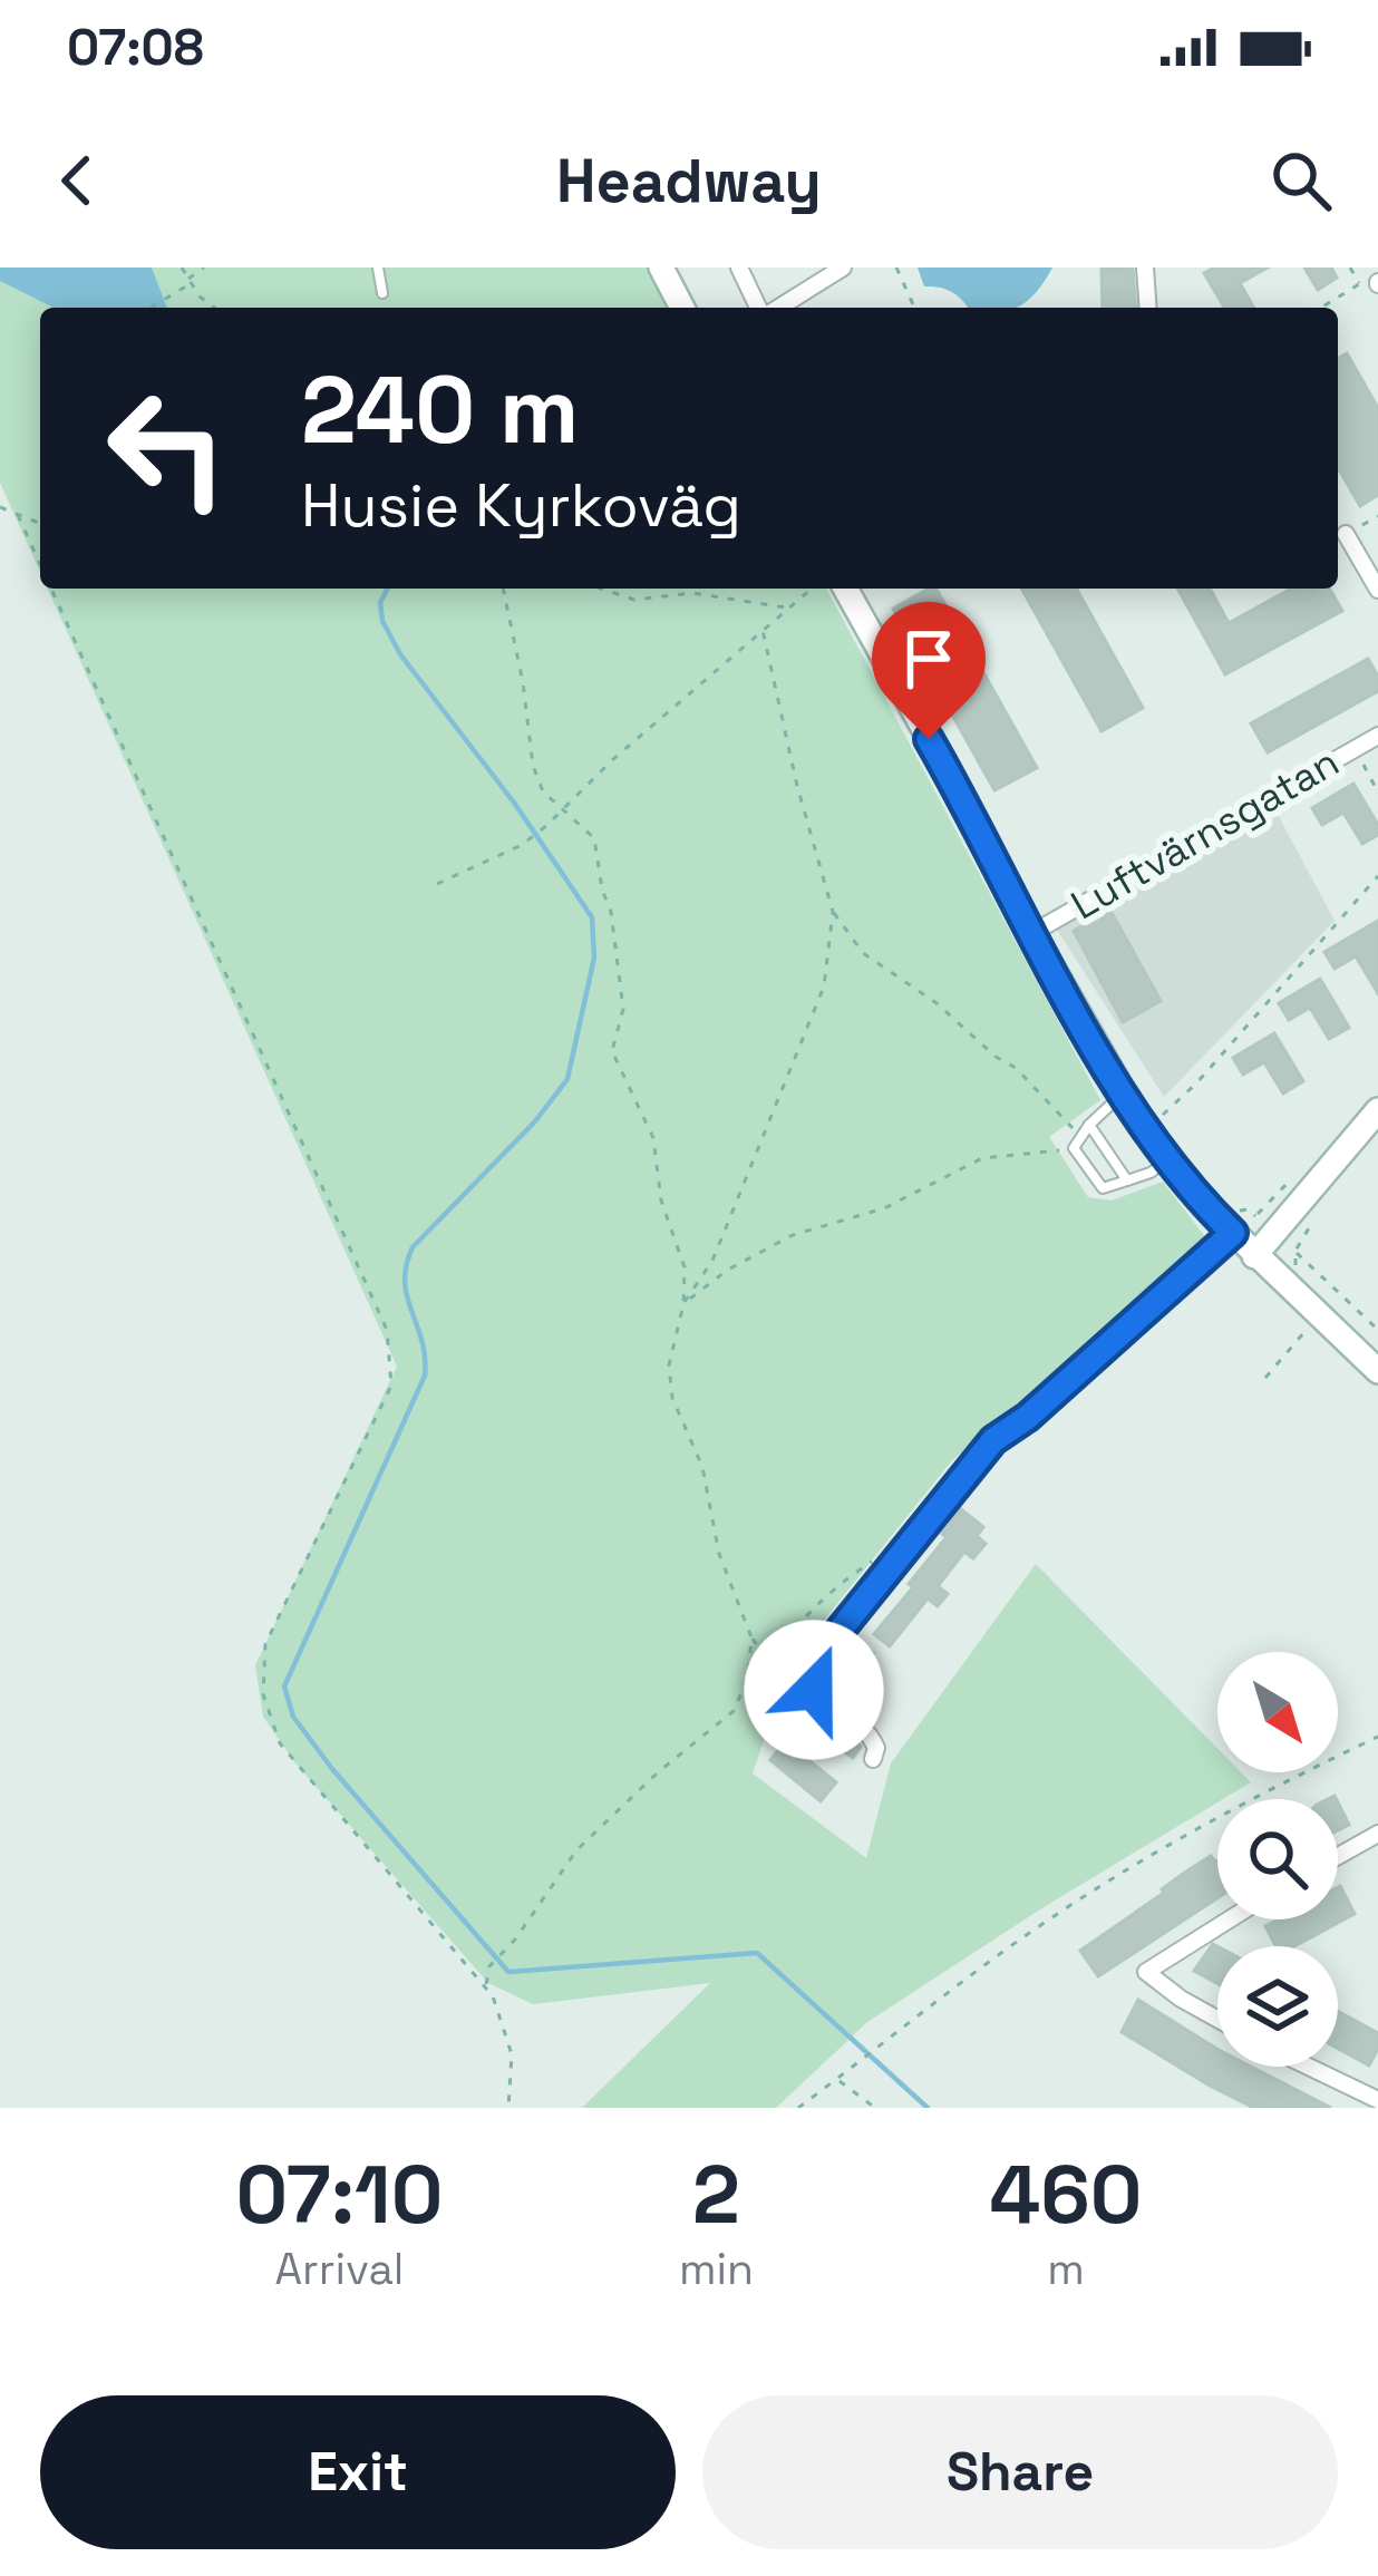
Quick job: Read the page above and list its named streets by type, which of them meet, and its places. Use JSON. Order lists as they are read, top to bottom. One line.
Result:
{"streets":{"street":["Luftvärnsgatan"]},"north":"bottom right","page":{"status":"07:08","header":"Headway","turn":["240 m","Husie Kyrkoväg"],"eta":["07:10","Arrival","2","min","460","m"],"buttons":["Exit","Share"]}}
